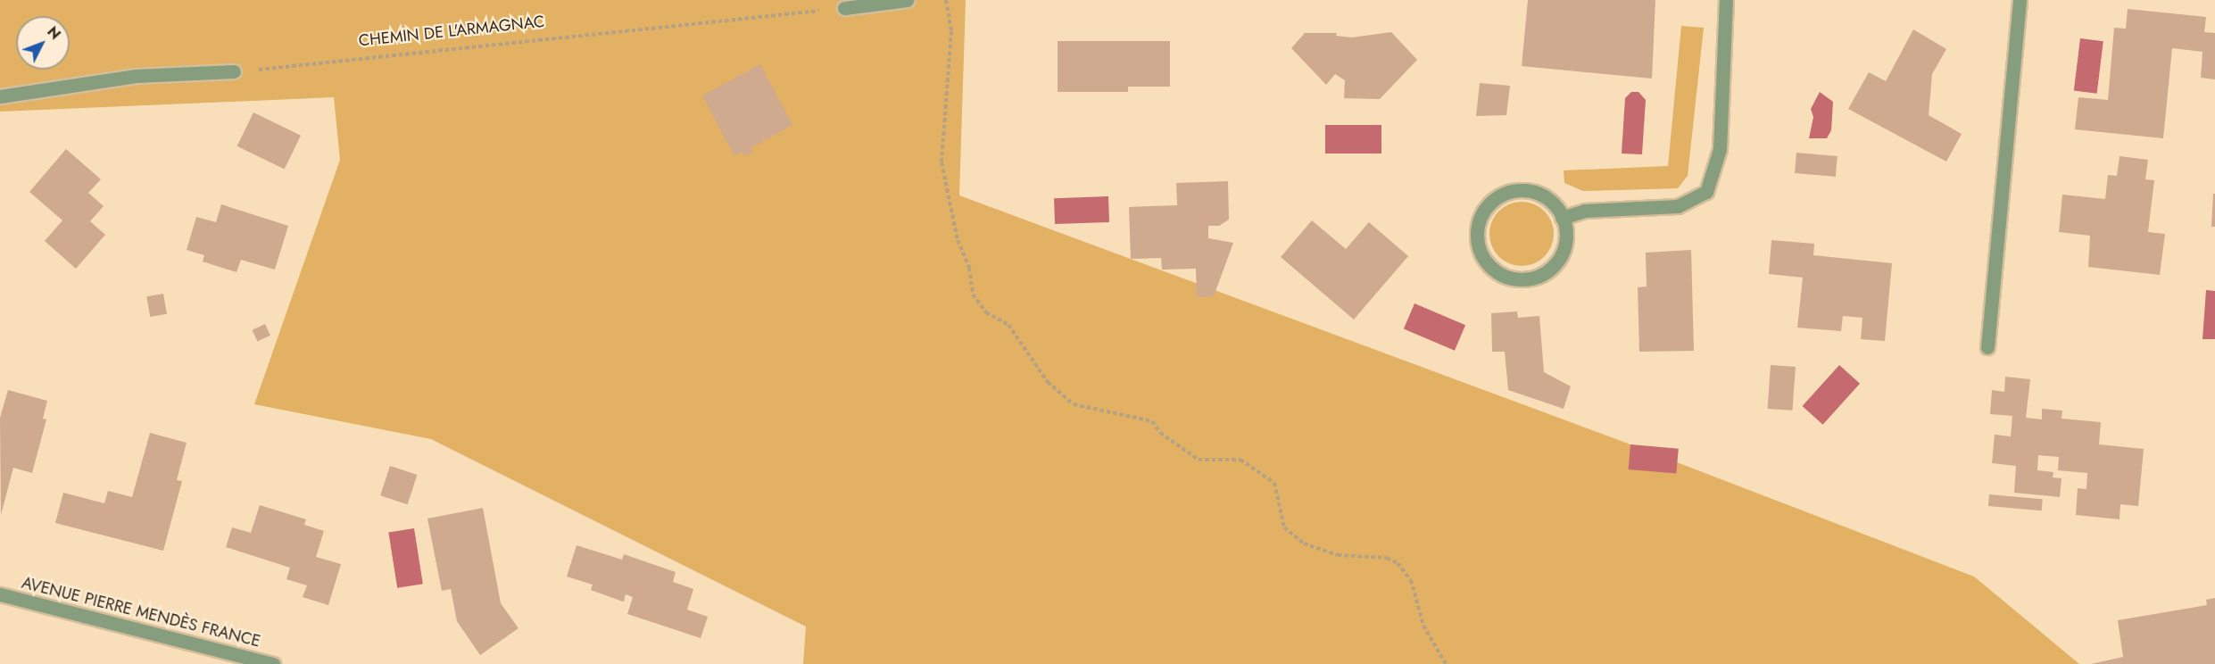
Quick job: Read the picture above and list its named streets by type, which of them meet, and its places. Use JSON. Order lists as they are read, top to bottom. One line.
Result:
{"streets":{"street":["AVENUE PIERRE MENDÈS FRANCE"],"path":["CHEMIN DE L'ARMAGNAC"]},"north":"top right"}
